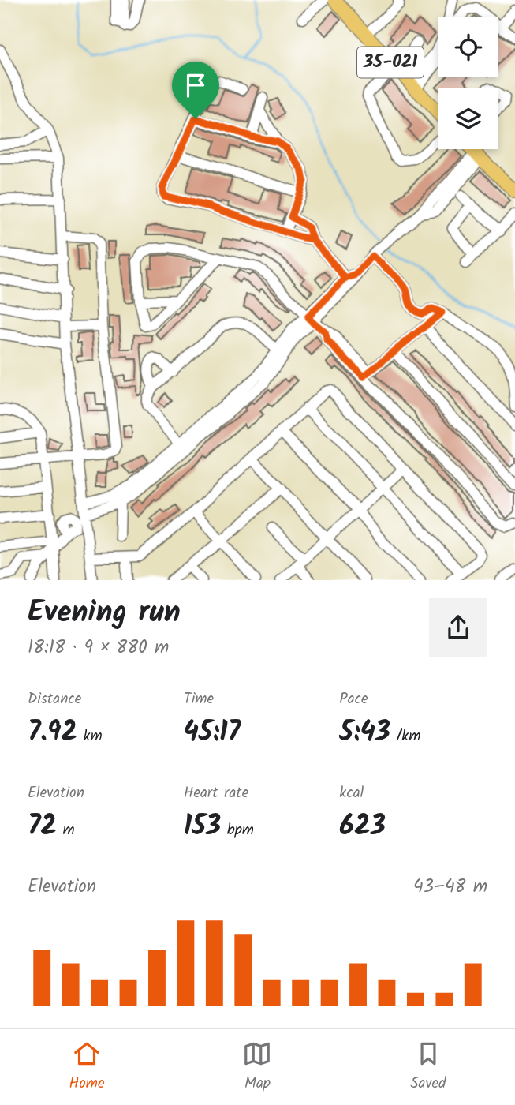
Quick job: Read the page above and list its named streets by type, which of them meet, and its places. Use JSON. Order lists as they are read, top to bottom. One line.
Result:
{"streets":{"main road":["35-021"]},"page":{"heading":["Evening run","18:18 · 9 × 880 m"],"stats":[["Distance","7.92 km"],["Time","45:17"],["Pace","5:43 /km"],["Elevation","72 m"],["Heart rate","153 bpm"],["kcal","623"]],"chart":["Elevation","43–48 m"],"tabs":["Home","Map","Saved"]}}
